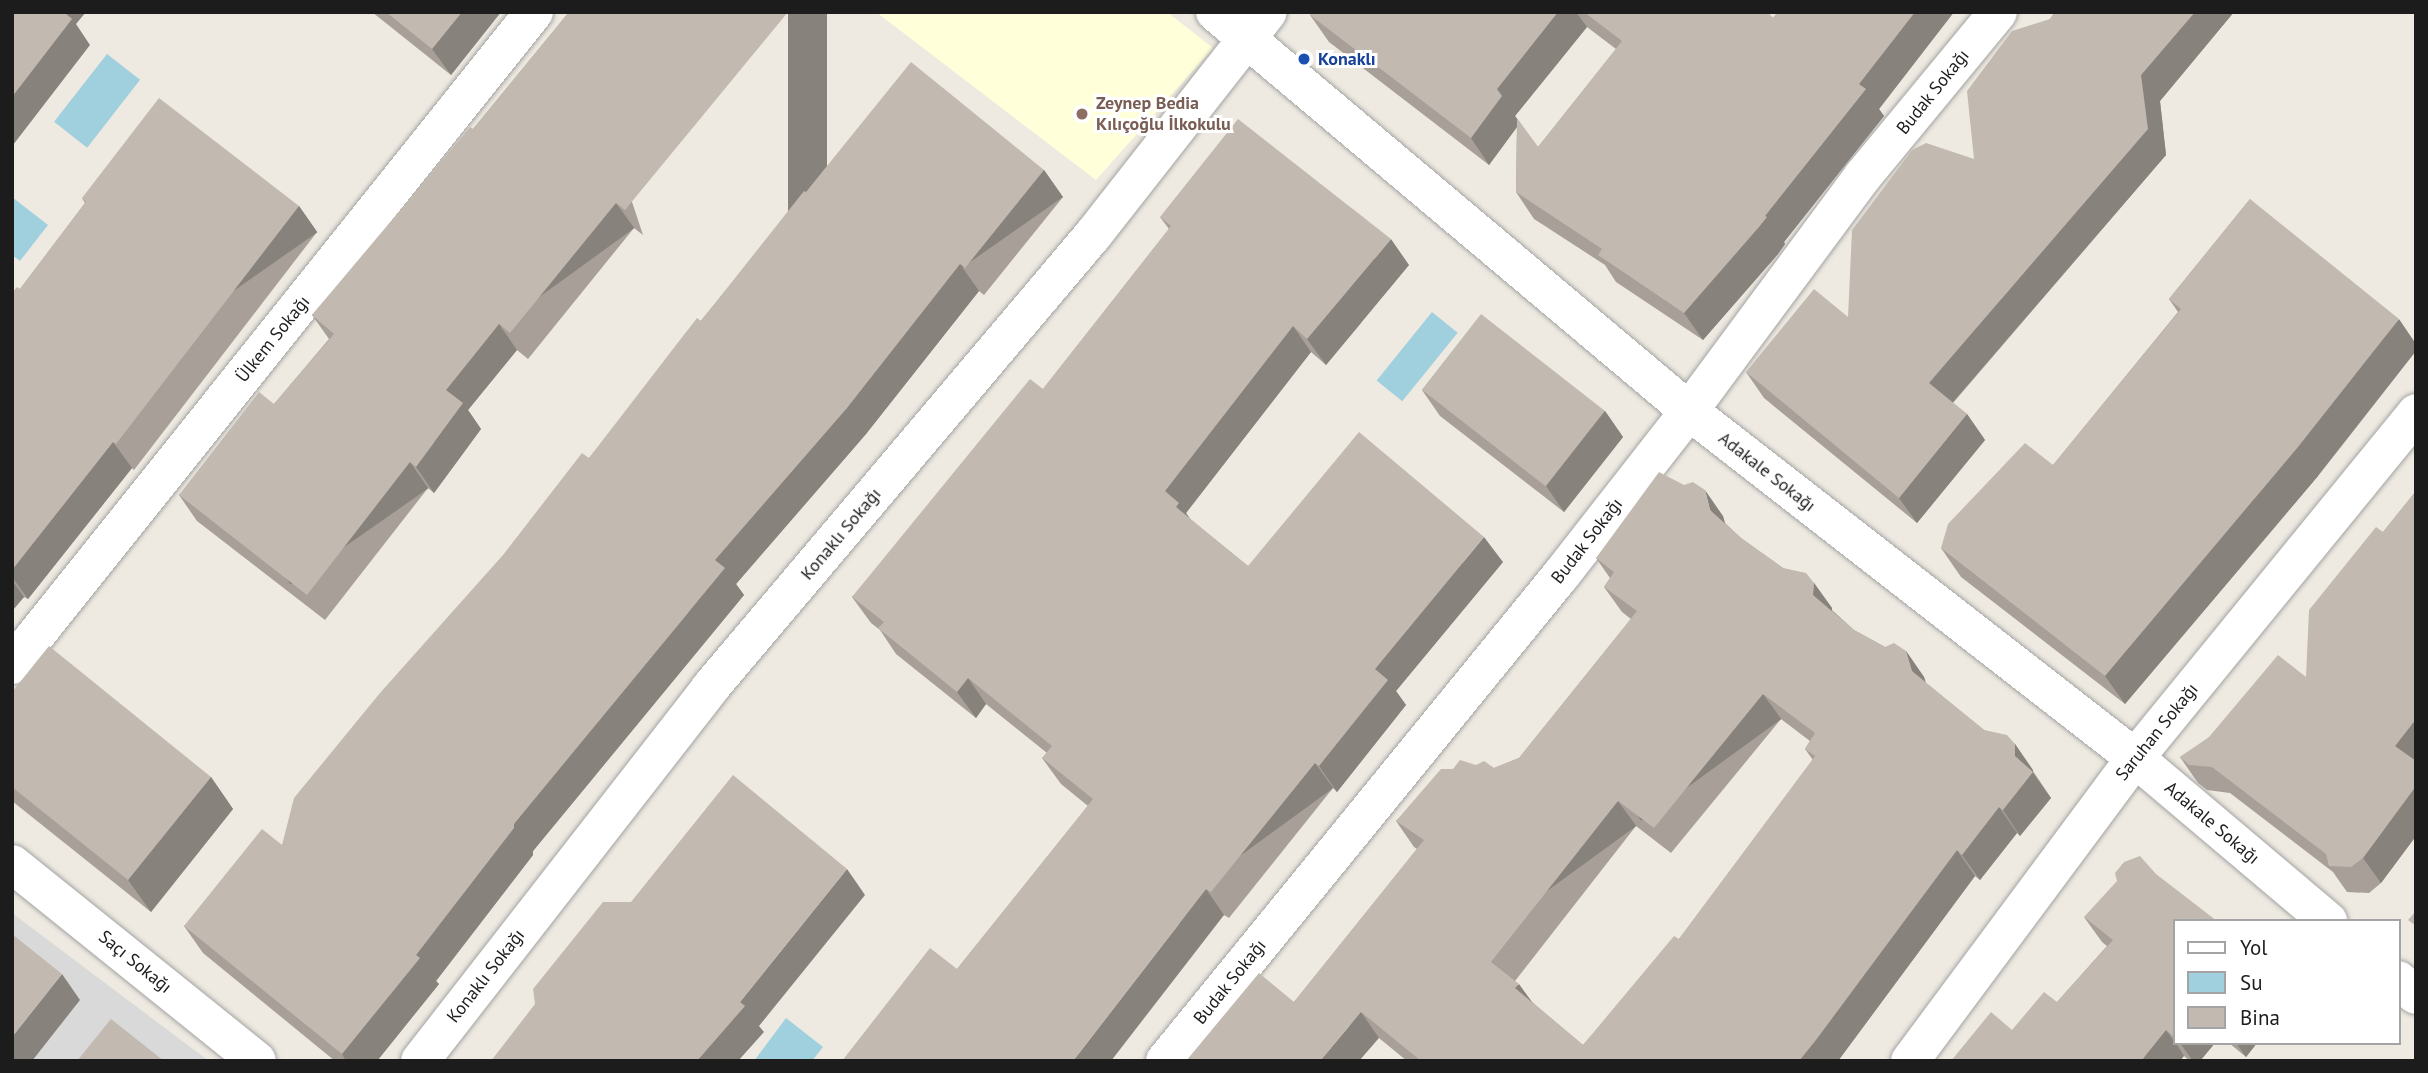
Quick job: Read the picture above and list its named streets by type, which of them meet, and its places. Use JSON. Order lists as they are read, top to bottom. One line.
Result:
{"streets":{"street":["Budak Sokağı","Ülkem Sokağı","Adakale Sokağı","Konaklı Sokağı","Saruhan Sokağı","Saçı Sokağı"]},"crossings":[["Budak Sokağı","Adakale Sokağı"],["Adakale Sokağı","Konaklı Sokağı"],["Adakale Sokağı","Saruhan Sokağı"]],"places":["Konaklı","Zeynep Bedia Kılıçoğlu İlkokulu"],"legend":["Yol","Su","Bina"]}
